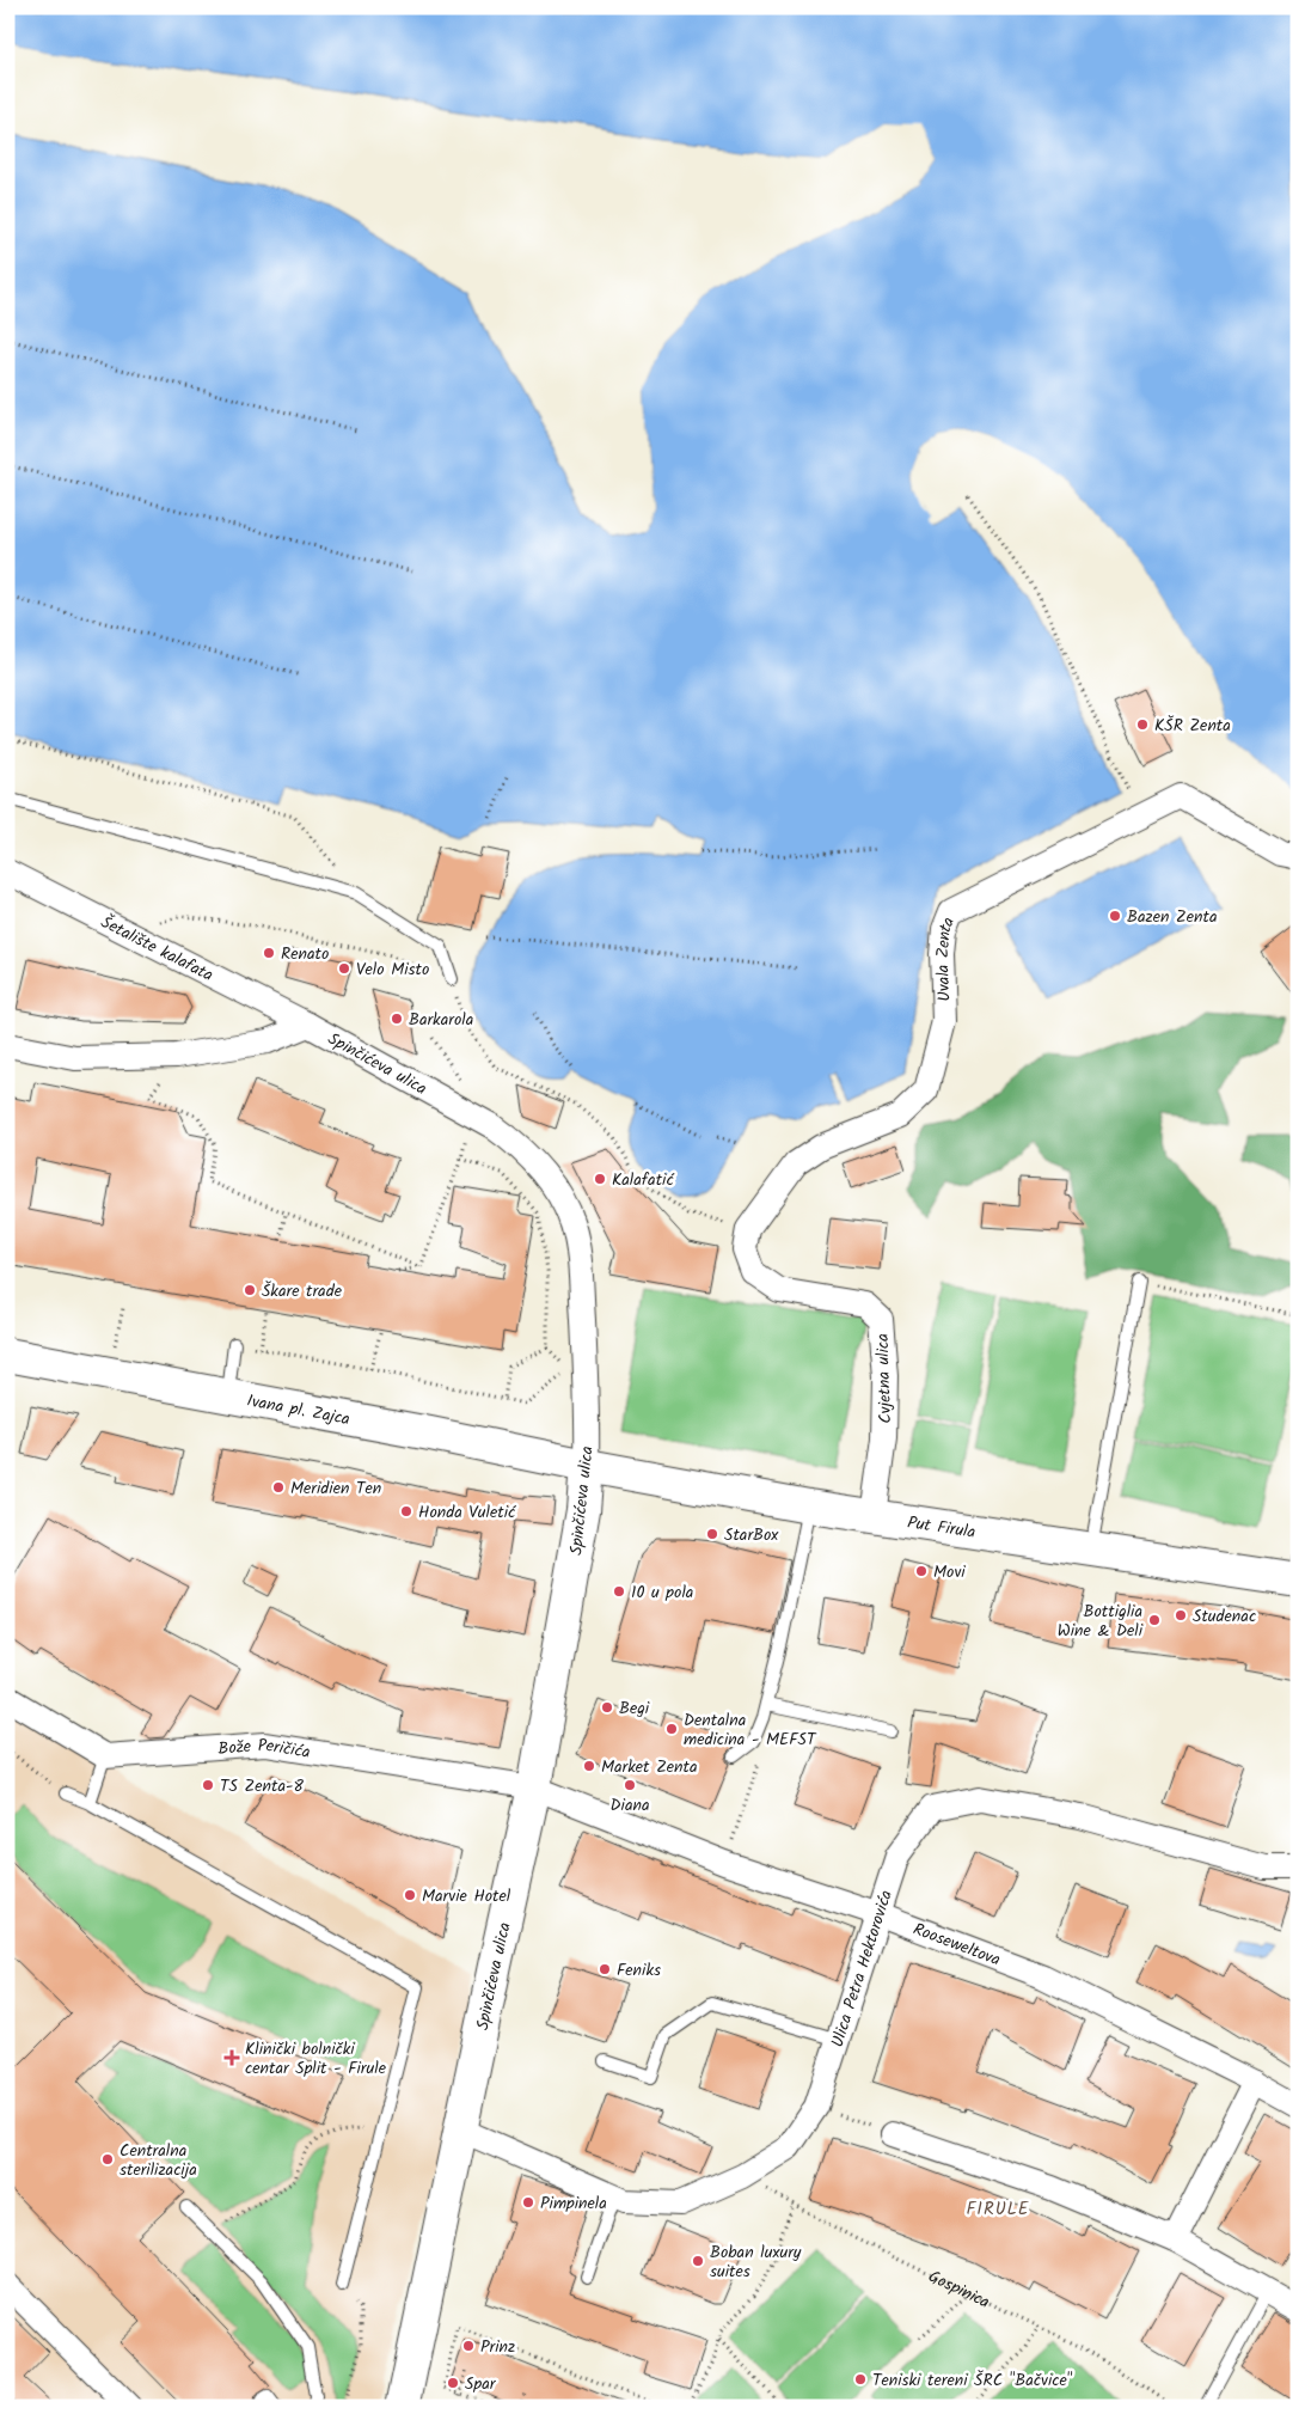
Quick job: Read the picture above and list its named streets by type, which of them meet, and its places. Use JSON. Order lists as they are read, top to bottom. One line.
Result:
{"streets":{"street":["Šetalište kalafata","Uvala Zenta","Spinčićeva ulica","Cvjetna ulica","Ivana pl. Zajca","Put Firula","Bože Peričića","Rooseweltova","Ulica Petra Hektorovića"],"path":["Gospinica"]},"crossings":[["Šetalište kalafata","Spinčićeva ulica"],["Uvala Zenta","Cvjetna ulica"],["Spinčićeva ulica","Ivana pl. Zajca"],["Spinčićeva ulica","Put Firula"],["Spinčićeva ulica","Bože Peričića"],["Spinčićeva ulica","Rooseweltova"],["Spinčićeva ulica","Ulica Petra Hektorovića"],["Cvjetna ulica","Put Firula"],["Ivana pl. Zajca","Put Firula"],["Bože Peričića","Rooseweltova"],["Rooseweltova","Ulica Petra Hektorovića"],["Ulica Petra Hektorovića","Gospinica"]],"districts":["FIRULE"],"places":{"other":["KŠR Zenta","Bazen Zenta","Renato","Velo Misto","Barkarola","Kalafatić","Škare trade","Meridien Ten","Honda Vuletić","StarBox","Movi","10 u pola","Studenac","Bottiglia Wine & Deli","Begi","Dentalna medicina - MEFST","Market Zenta","TS Zenta-8","Diana","Marvie Hotel","Feniks","Centralna sterilizacija","Pimpinela","Boban luxury suites","Prinz","Teniski tereni ŠRC \"Bačvice\"","Spar"],"health":["Klinički bolnički centar Split - Firule"]}}
